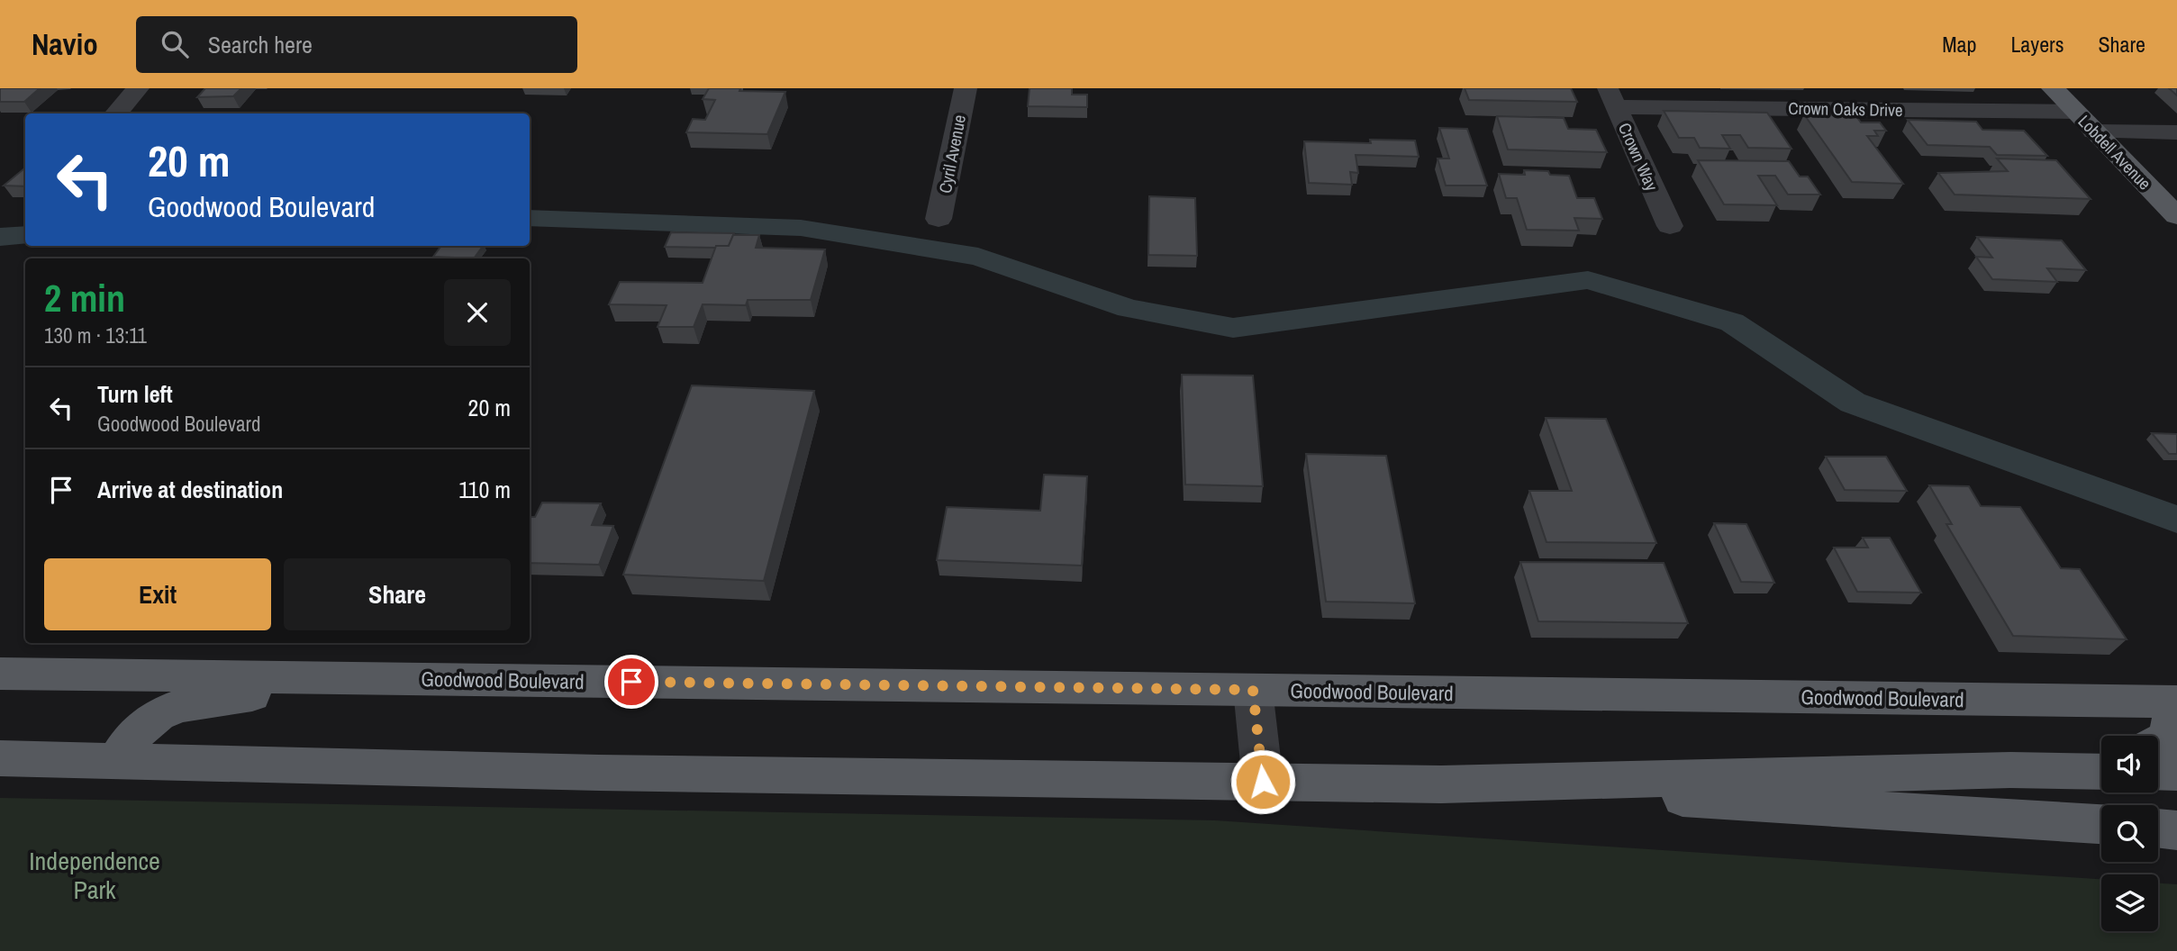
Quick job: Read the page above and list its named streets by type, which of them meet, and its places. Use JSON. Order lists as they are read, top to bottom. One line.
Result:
{"streets":{"main road":["Lobdell Avenue","Goodwood Boulevard"],"street":["Crown Oaks Drive","Cyril Avenue","Crown Way"]},"crossings":[["Crown Oaks Drive","Lobdell Avenue"],["Crown Oaks Drive","Crown Way"]],"parks":["Independence Park"],"page":{"header":"Navio","search":"Search here","nav":["Map","Layers","Share"],"turn":["20 m","Goodwood Boulevard"],"heading":["2 min","130 m · 13:11"],"list":[{"name":"Turn left","note":"Goodwood Boulevard","value":"20 m"},{"name":"Arrive at destination","value":"110 m"}],"buttons":["Exit","Share"]}}
